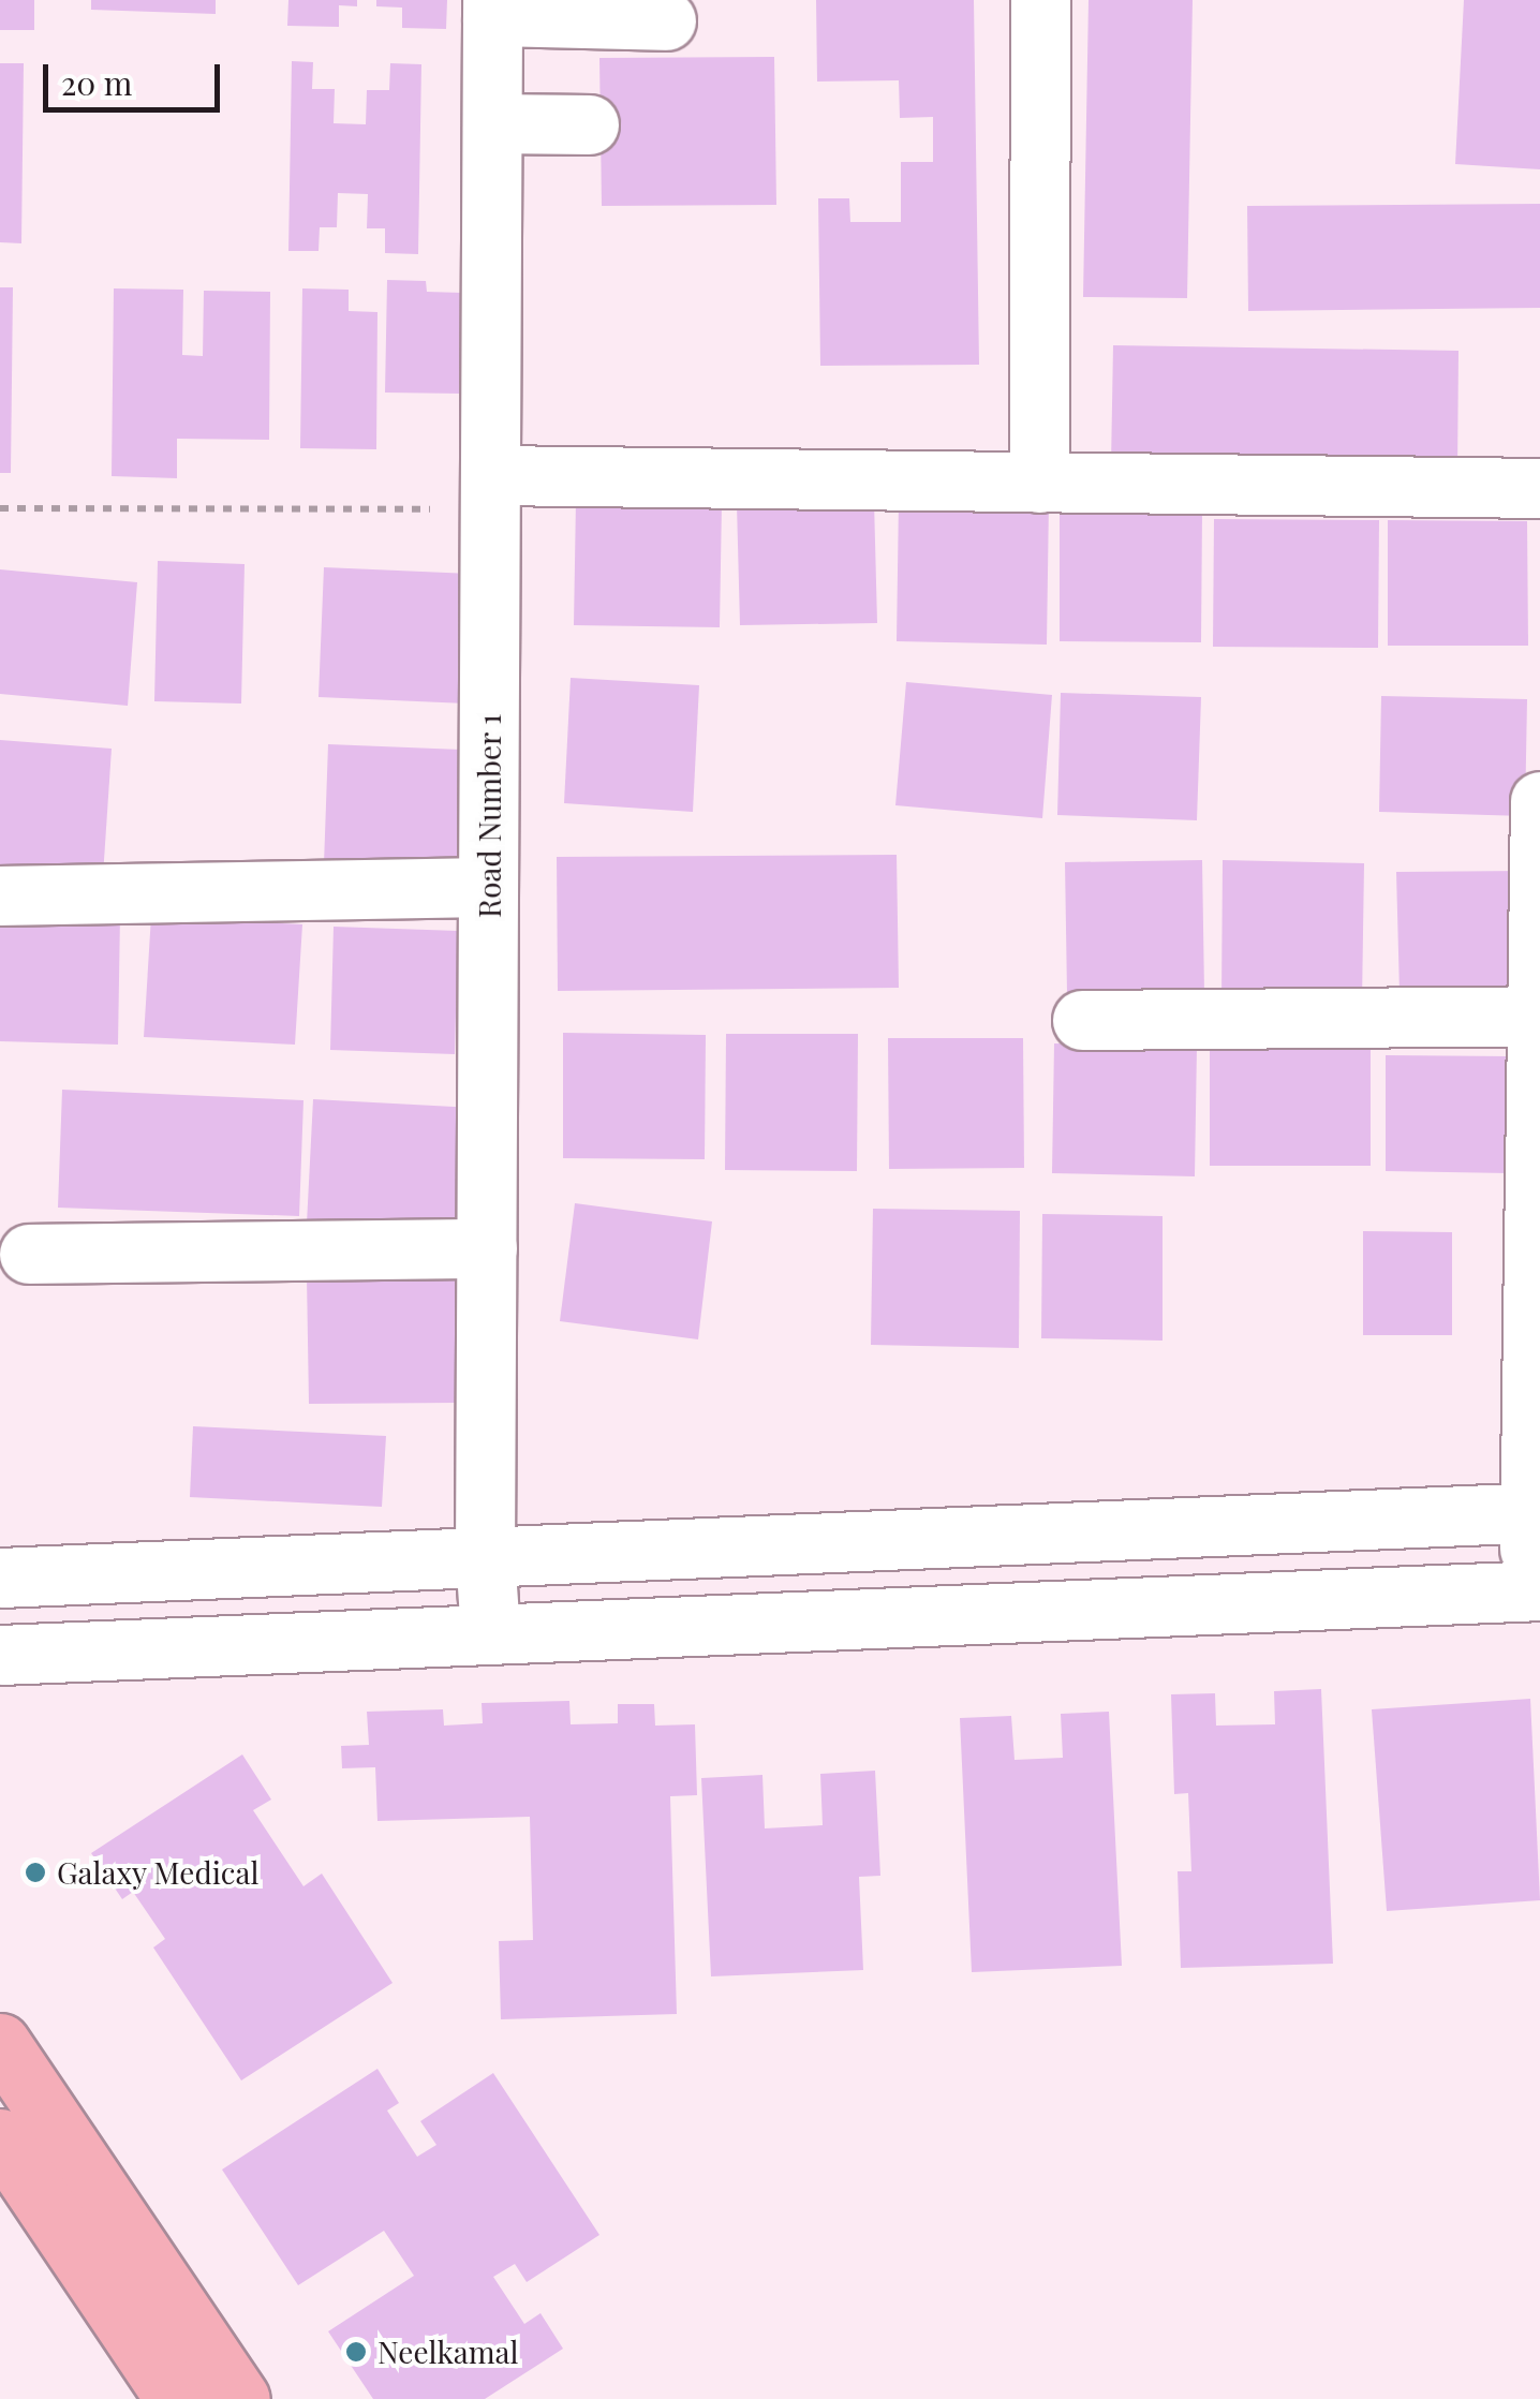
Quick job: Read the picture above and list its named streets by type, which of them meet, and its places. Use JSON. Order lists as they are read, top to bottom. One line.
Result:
{"streets":{"street":["Road Number 1"]},"places":["Galaxy Medical","Neelkamal"],"scale_bar":"20 m"}
